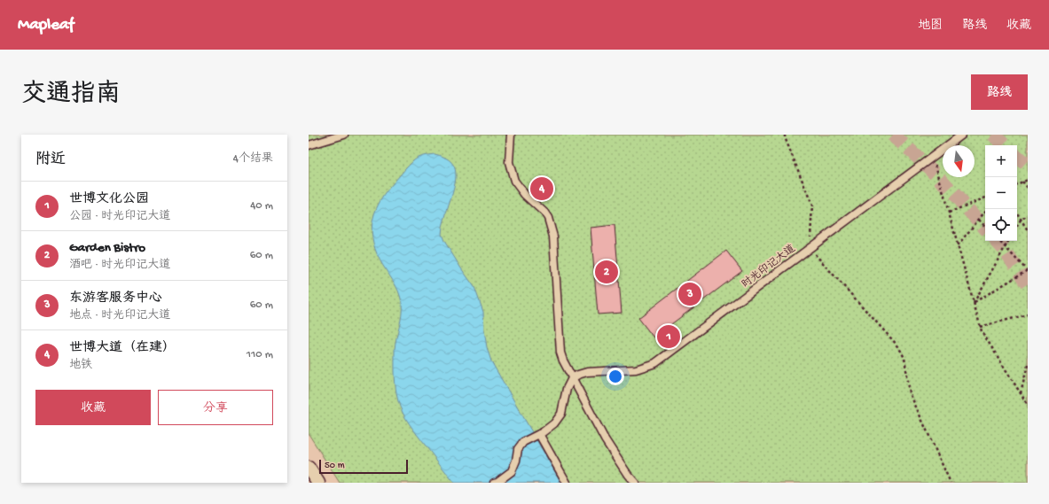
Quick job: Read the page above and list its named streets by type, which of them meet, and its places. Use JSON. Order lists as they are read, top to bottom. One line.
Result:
{"streets":{"street":["时光印记大道"]},"scale_bar":"50 m","north":"bottom","page":{"header":"Mapleaf","nav":["地图","路线","收藏"],"title":"交通指南","buttons":["路线",["收藏","分享"]],"heading":["附近","4个结果"],"map_buttons":["+","−"],"pins":["4","2","3","1"],"list":[{"mark":"1","name":"世博文化公园","note":"公园 · 时光印记大道","value":"40 m"},{"mark":"2","name":"Garden Bistro","note":"酒吧 · 时光印记大道","value":"60 m"},{"mark":"3","name":"东游客服务中心","note":"地点 · 时光印记大道","value":"60 m"},{"mark":"4","name":"世博大道（在建）","note":"地铁","value":"110 m"}],"scale":"50 m"}}
